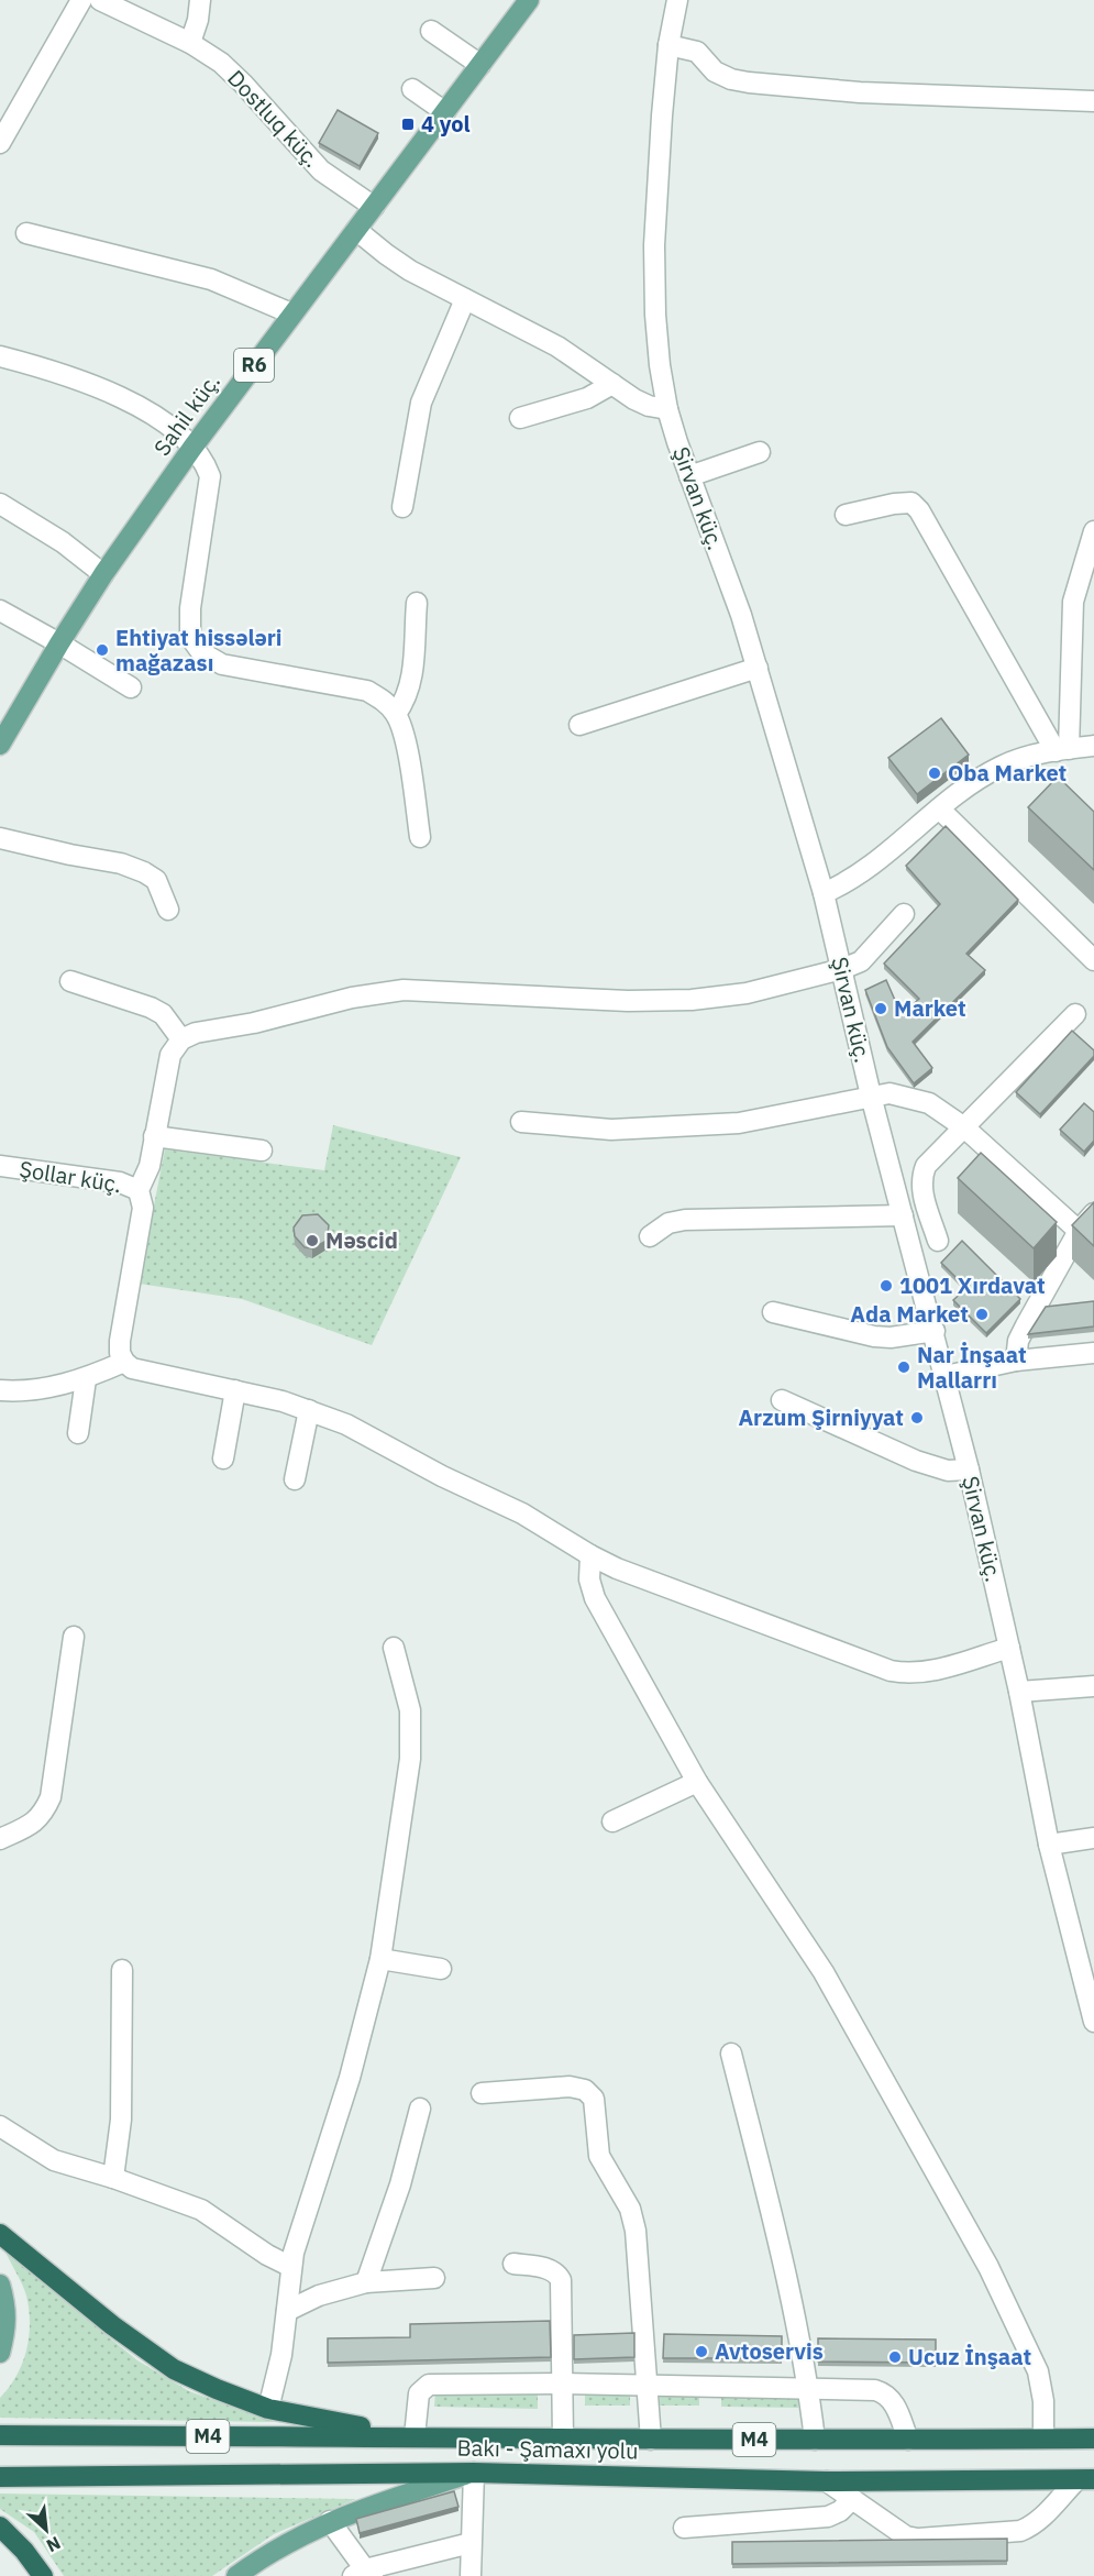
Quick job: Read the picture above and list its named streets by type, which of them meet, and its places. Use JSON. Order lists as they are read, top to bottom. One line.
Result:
{"streets":{"highway":["M4","Bakı - Şamaxı yolu"],"main road":["R6","Sahil küç."],"street":["Dostluq küç.","Şirvan küç.","Şollar küç."]},"crossings":[["Dostluq küç.","Sahil küç."]],"places":{"transit":["4 yol"],"other":["Ehtiyat hissələri mağazası","Oba Market","Market","Məscid","1001 Xırdavat","Ada Market","Nar İnşaat Mallarrı","Arzum Şirniyyat","Avtoservis","Ucuz İnşaat"]},"north":"bottom right"}
